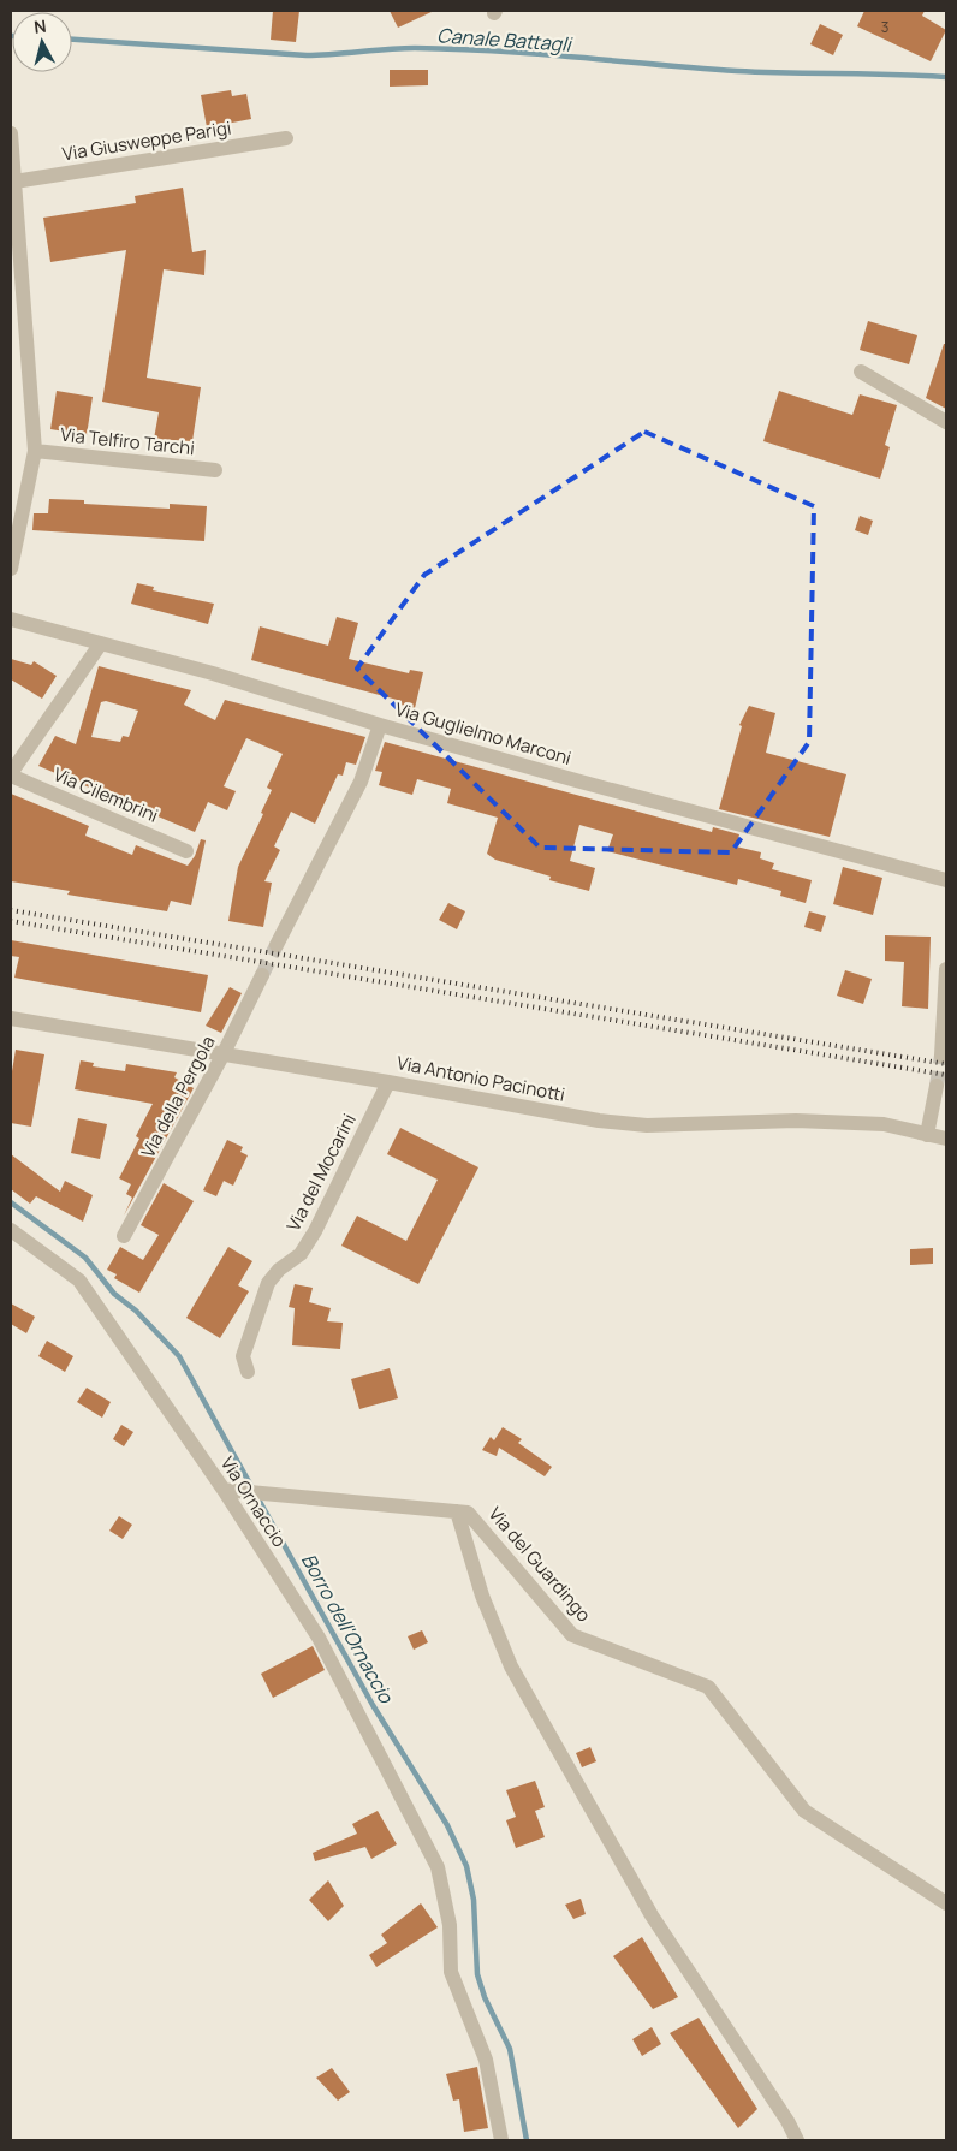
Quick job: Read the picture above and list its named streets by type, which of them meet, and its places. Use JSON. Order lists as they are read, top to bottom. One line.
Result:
{"streets":{"street":["Via Giusweppe Parigi","Via Telfiro Tarchi","Via Guglielmo Marconi","Via Cilembrini","Via Antonio Pacinotti","Via della Pergola","Via del Mocarini","Via Ornaccio","Via del Guardingo"]},"crossings":[["Via Guglielmo Marconi","Via Cilembrini"],["Via Antonio Pacinotti","Via della Pergola"],["Via Antonio Pacinotti","Via del Mocarini"],["Via Ornaccio","Via del Guardingo"]],"water":["Canale Battagli","Borro dell'Ornaccio"],"house_numbers":["3"],"north":"top"}
